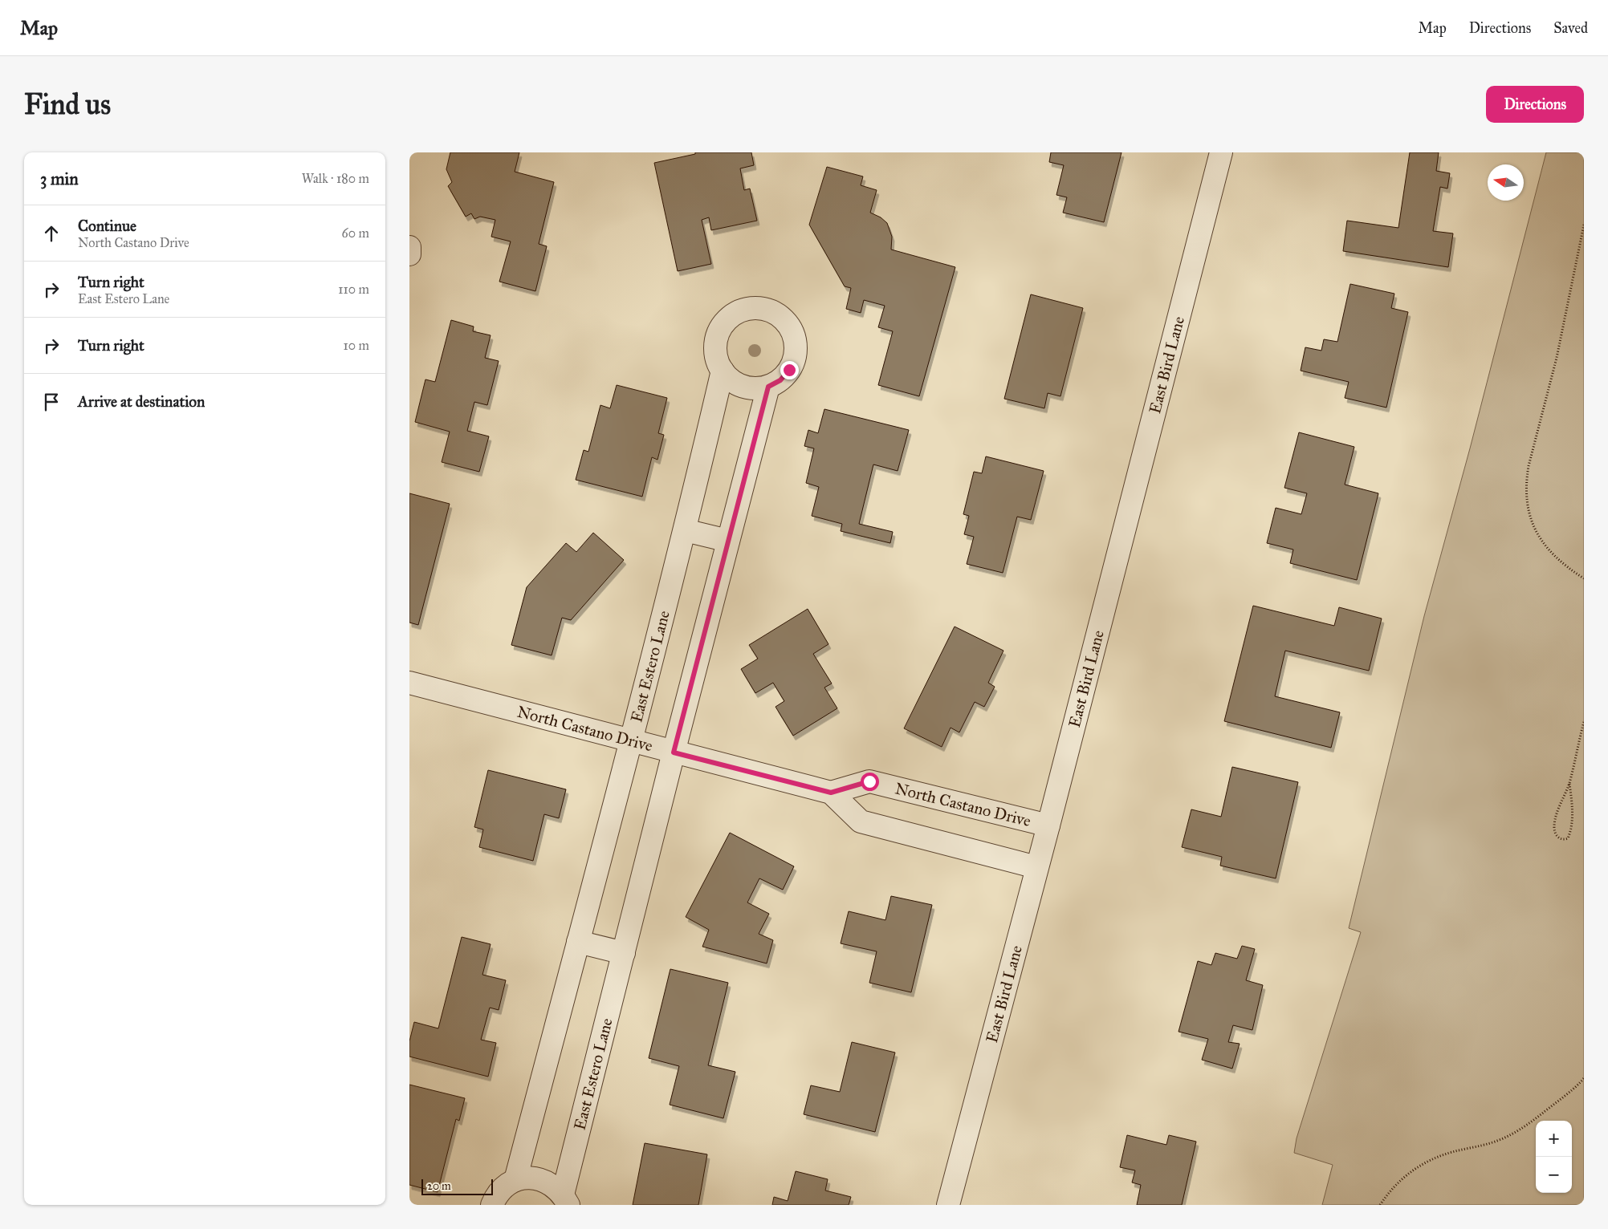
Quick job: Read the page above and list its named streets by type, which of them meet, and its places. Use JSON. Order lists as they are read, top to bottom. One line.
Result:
{"streets":{"street":["East Bird Lane","East Estero Lane","North Castano Drive"]},"crossings":[["East Bird Lane","North Castano Drive"],["East Estero Lane","North Castano Drive"]],"scale_bar":"20 m","north":"left","page":{"header":"Map","nav":["Map","Directions","Saved"],"buttons":"Directions","title":"Find us","heading":["3 min","Walk · 180 m"],"list":[["Continue","North Castano Drive","60 m"],["Turn right","East Estero Lane","110 m"],["Turn right","10 m"],"Arrive at destination"],"map_buttons":["+","−"],"scale":"20 m"}}
